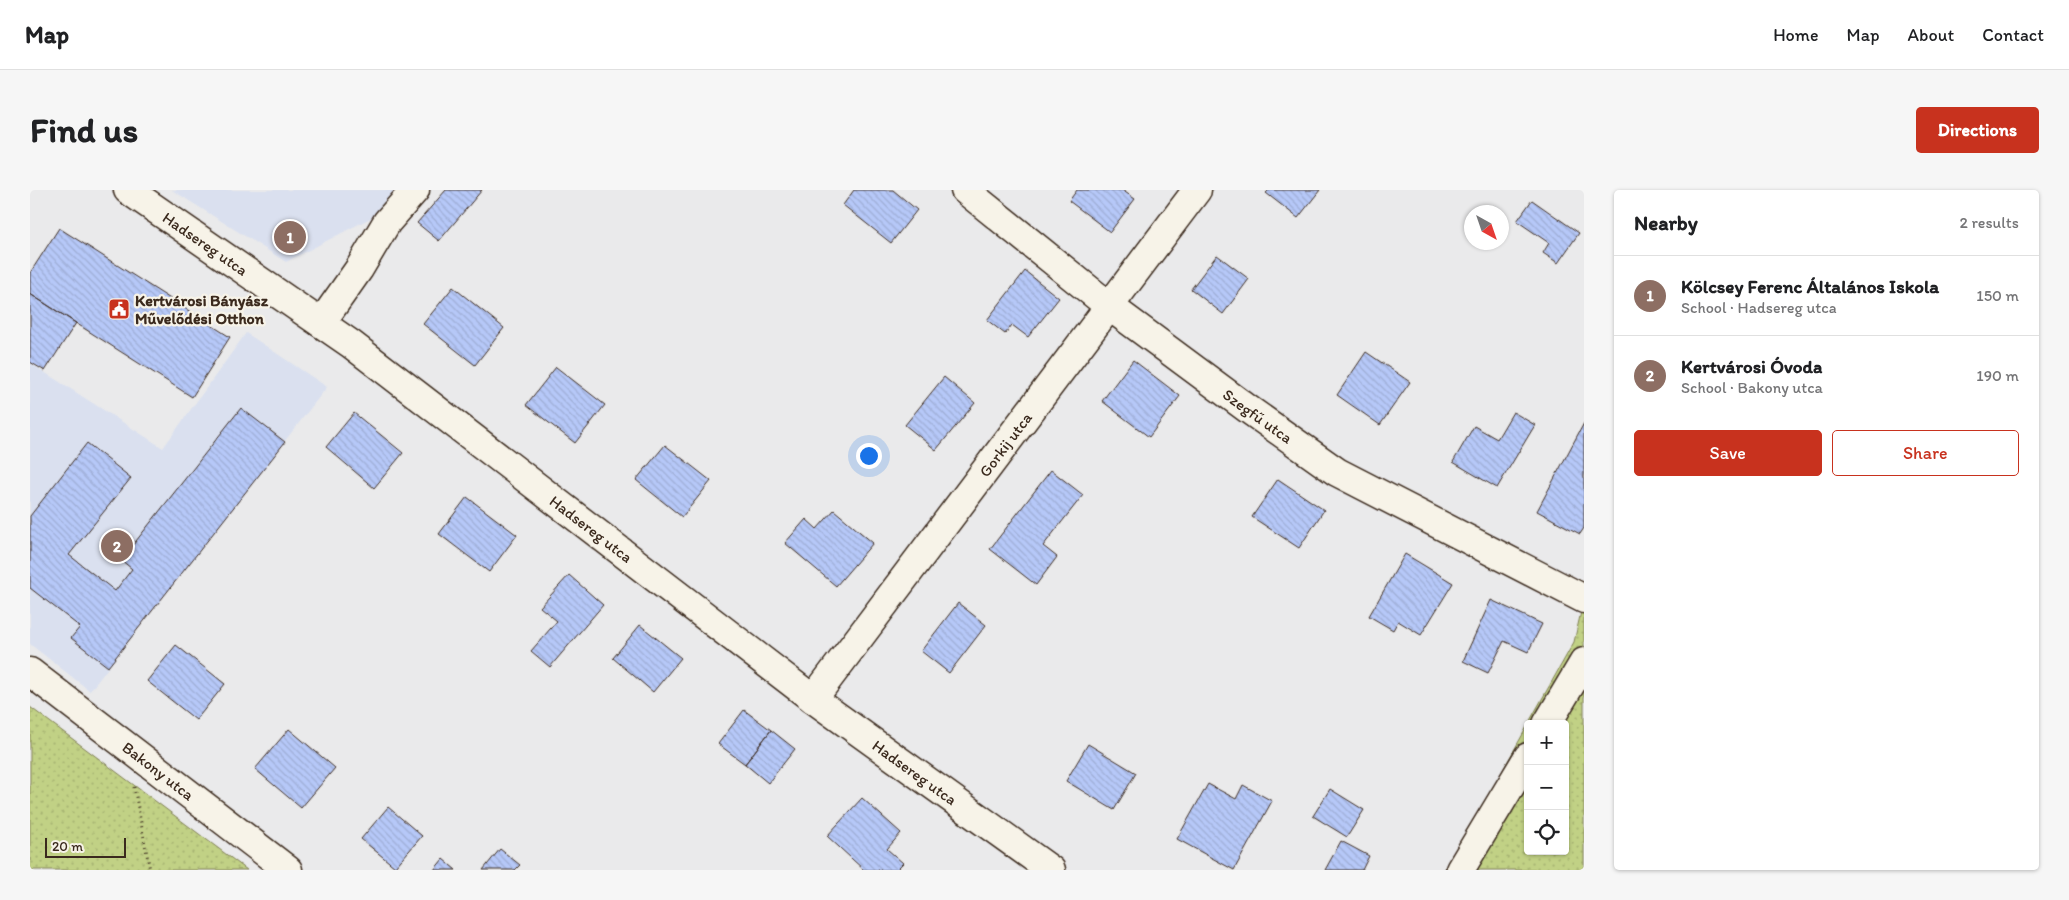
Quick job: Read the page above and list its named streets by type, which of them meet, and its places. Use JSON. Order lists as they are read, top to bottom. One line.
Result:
{"streets":{"street":["Hadsereg utca","Szegfű utca","Gorkij utca","Bakony utca"]},"crossings":[["Hadsereg utca","Gorkij utca"],["Szegfű utca","Gorkij utca"]],"places":{"public building":["Kertvárosi Bányász Művelődési Otthon"]},"scale_bar":"20 m","north":"bottom right","page":{"header":"Map","nav":["Home","Map","About","Contact"],"buttons":["Directions",["Save","Share"]],"title":"Find us","heading":["Nearby","2 results"],"pins":["1","2"],"list":[{"mark":"1","name":"Kölcsey Ferenc Általános Iskola","note":"School · Hadsereg utca","value":"150 m"},{"mark":"2","name":"Kertvárosi Óvoda","note":"School · Bakony utca","value":"190 m"}],"map_buttons":["+","−"],"scale":"20 m"}}
